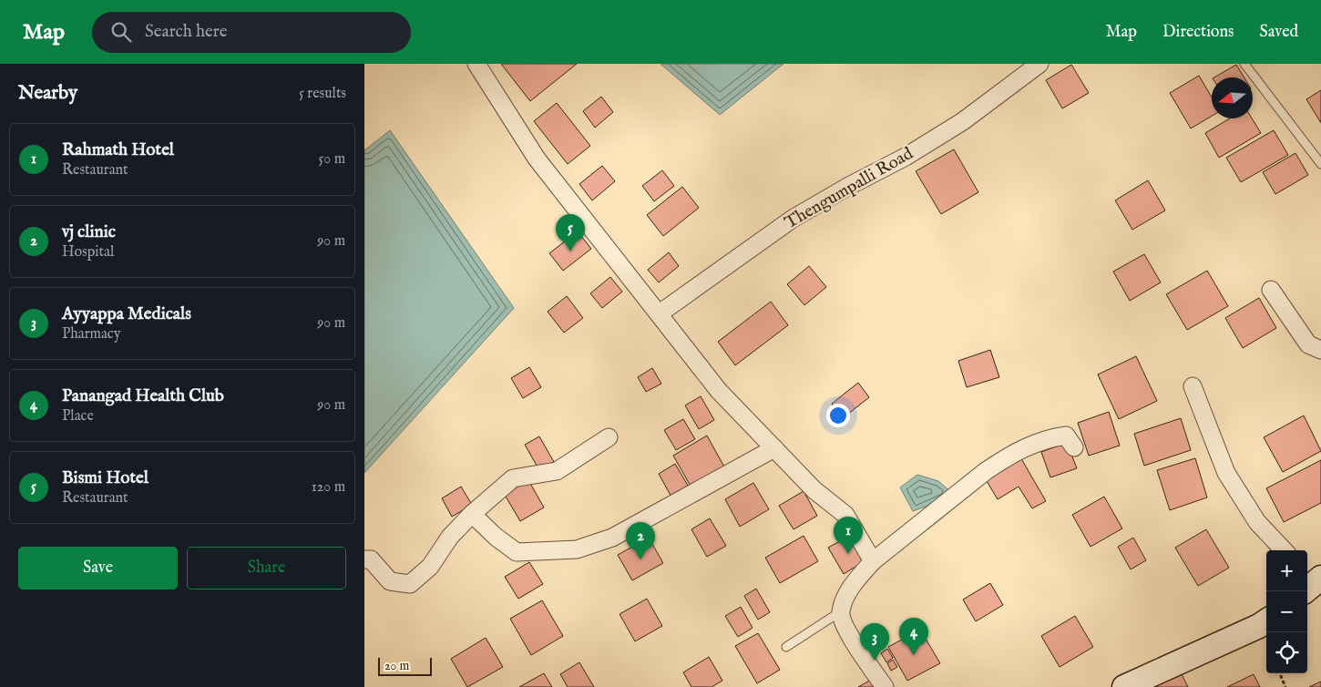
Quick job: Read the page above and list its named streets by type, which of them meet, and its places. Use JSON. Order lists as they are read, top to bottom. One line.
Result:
{"streets":{"street":["Thengumpalli Road"]},"scale_bar":"20 m","north":"left","page":{"header":"Map","search":"Search here","nav":["Map","Directions","Saved"],"heading":["Nearby","5 results"],"list":[{"mark":"1","name":"Rahmath Hotel","note":"Restaurant","value":"50 m"},{"mark":"2","name":"vj clinic","note":"Hospital","value":"90 m"},{"mark":"3","name":"Ayyappa Medicals","note":"Pharmacy","value":"90 m"},{"mark":"4","name":"Panangad Health Club","note":"Place","value":"90 m"},{"mark":"5","name":"Bismi Hotel","note":"Restaurant","value":"120 m"}],"pins":["5","1","2","4","3"],"buttons":["Save","Share"],"map_buttons":["+","−"],"scale":"20 m"}}
